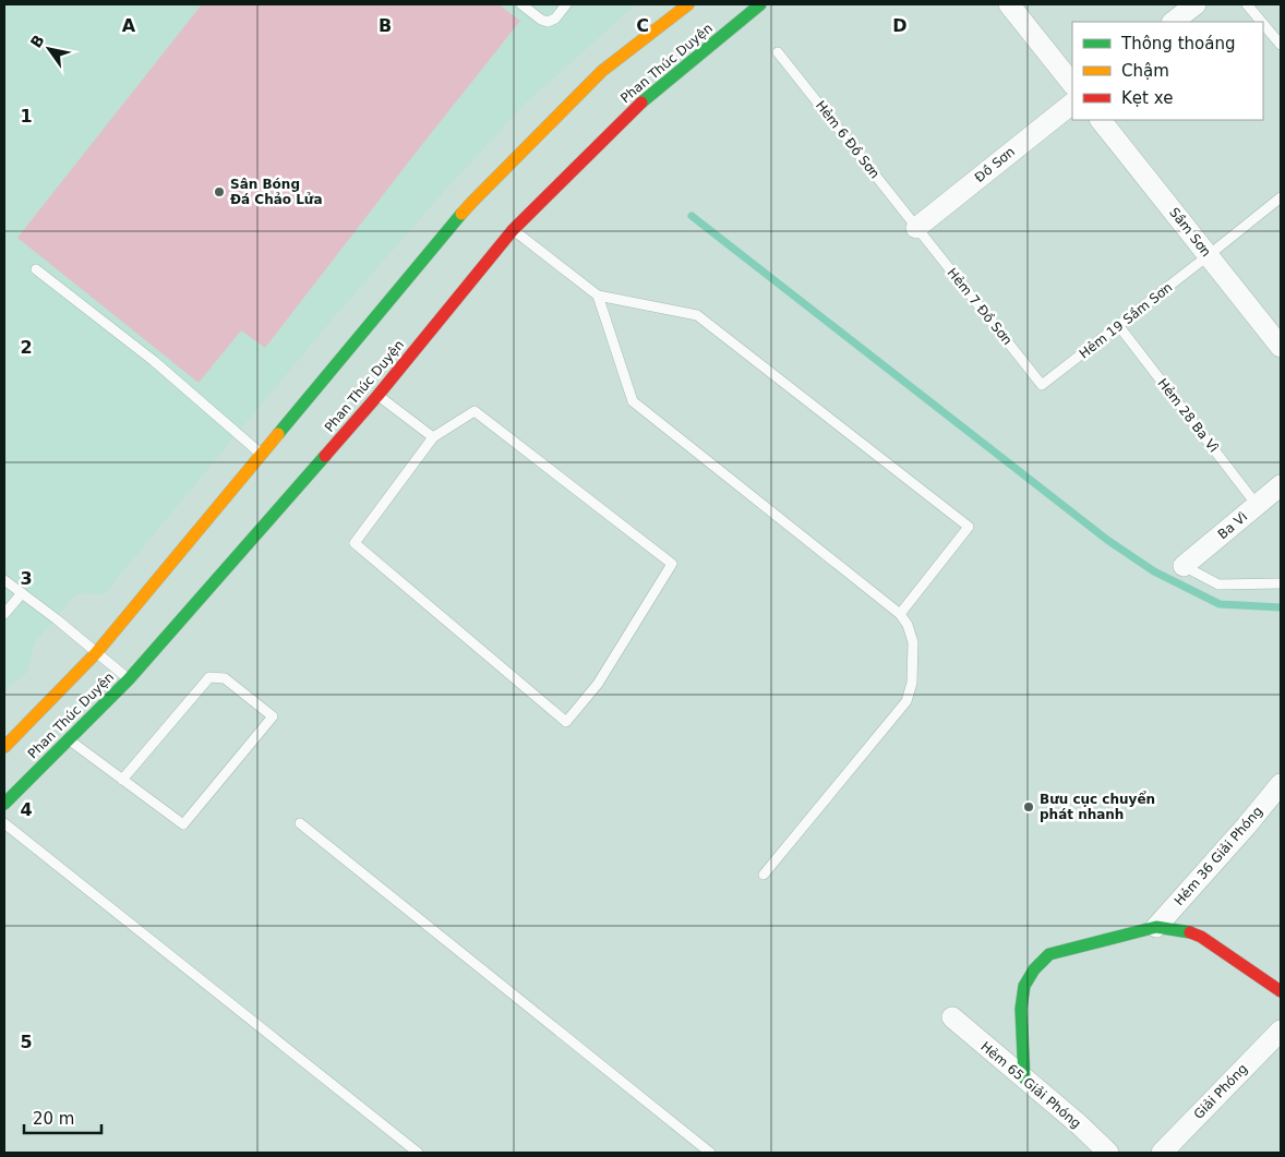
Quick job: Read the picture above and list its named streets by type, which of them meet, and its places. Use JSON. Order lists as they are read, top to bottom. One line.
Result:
{"streets":{"main road":["Phan Thúc Duyện"],"street":["Đồ Sơn","Sầm Sơn","Ba Vì","Hẻm 36 Giải Phóng","Hẻm 65 Giải Phóng","Giải Phóng"],"lane":["Hẻm 6 Đồ Sơn","Hẻm 7 Đồ Sơn","Hẻm 19 Sầm Sơn","Hẻm 28 Ba Vì"]},"crossings":[["Hẻm 6 Đồ Sơn","Đồ Sơn"],["Hẻm 6 Đồ Sơn","Hẻm 7 Đồ Sơn"],["Đồ Sơn","Hẻm 7 Đồ Sơn"],["Sầm Sơn","Hẻm 19 Sầm Sơn"],["Hẻm 7 Đồ Sơn","Hẻm 19 Sầm Sơn"],["Hẻm 19 Sầm Sơn","Hẻm 28 Ba Vì"],["Hẻm 28 Ba Vì","Ba Vì"]],"places":["Sân Bóng Đá Chảo Lửa","Bưu cục chuyển phát nhanh"],"legend":["Thông thoáng","Chậm","Kẹt xe"],"scale_bar":"20 m","north":"top left","grid":{"columns":["A","B","C","D"],"rows":["1","2","3","4","5"]}}
